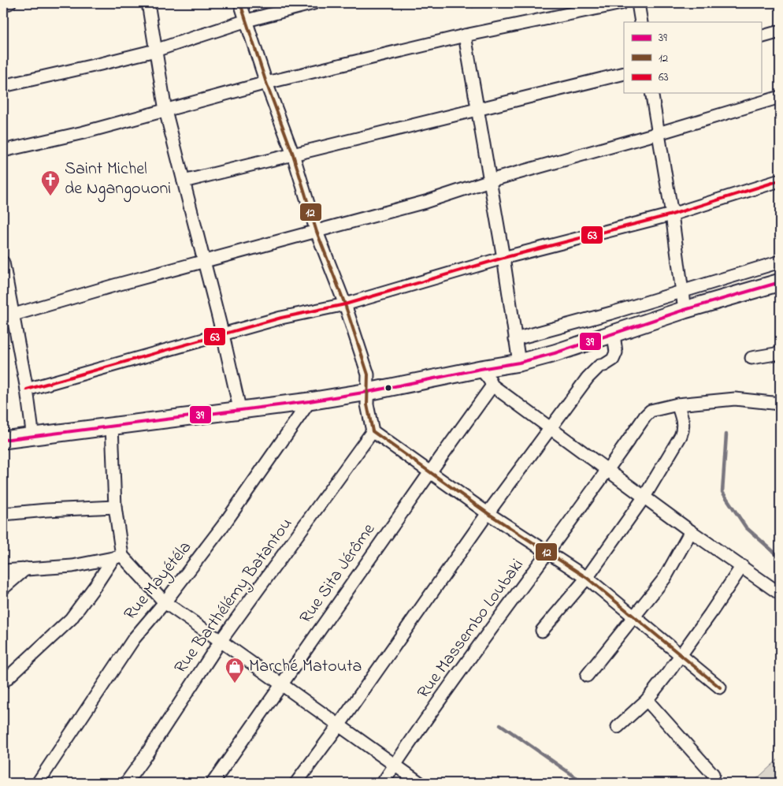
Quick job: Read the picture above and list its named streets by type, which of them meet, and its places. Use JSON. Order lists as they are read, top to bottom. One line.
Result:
{"streets":{"street":["Rue Sita Jérôme","Rue Mayétéla","Rue Barthélémy Batantou","Rue Massembo Loubaki"]},"places":{"church":["Saint Michel de Ngangouoni"],"shop":["Marché Matouta"]},"lines":["transit line 12","transit line 63","transit line 39"],"legend":["39","12","63"]}
